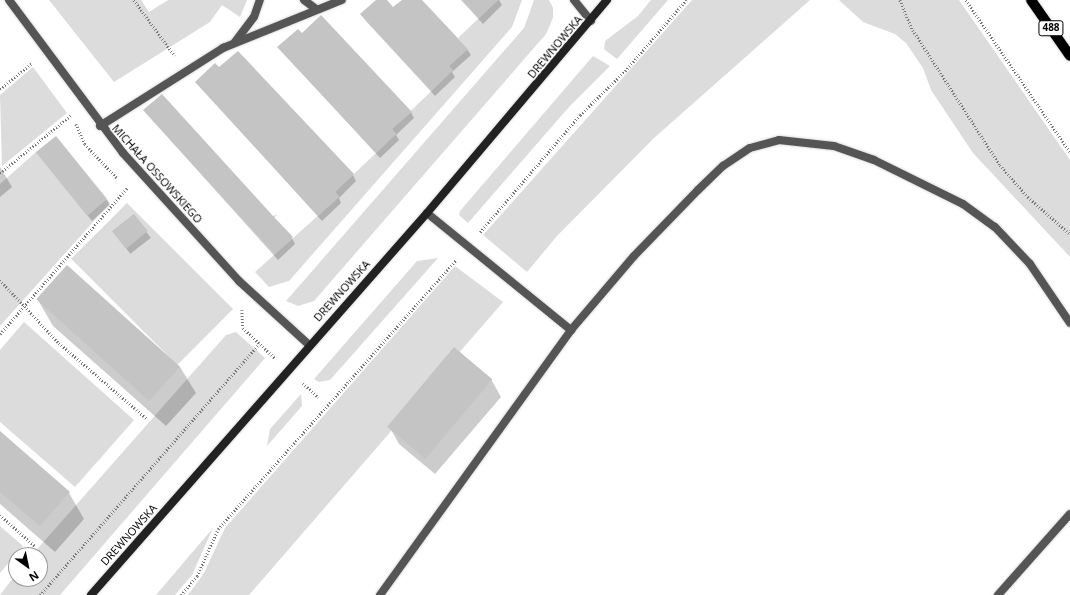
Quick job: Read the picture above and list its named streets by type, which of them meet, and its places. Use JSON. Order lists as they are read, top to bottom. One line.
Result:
{"streets":{"main road":["488","DREWNOWSKA"],"street":["MICHAŁA OSSOWSKIEGO"]},"crossings":[["DREWNOWSKA","MICHAŁA OSSOWSKIEGO"]],"north":"bottom right"}
